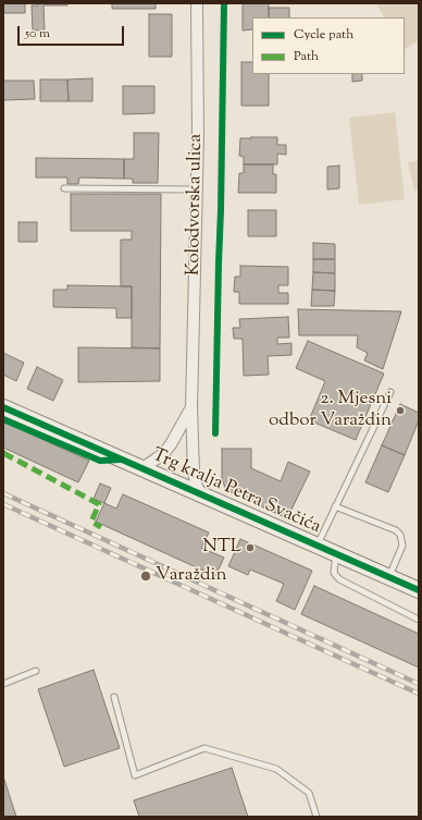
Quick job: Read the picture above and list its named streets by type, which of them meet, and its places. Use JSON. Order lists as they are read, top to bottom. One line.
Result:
{"streets":{"main road":["Trg kralja Petra Svačića"],"street":["Kolodvorska ulica"]},"crossings":[["Kolodvorska ulica","Trg kralja Petra Svačića"]],"places":["2. Mjesni odbor Varaždin","NTL","Varaždin"],"legend":["Cycle path","Path"],"scale_bar":"50 m"}
